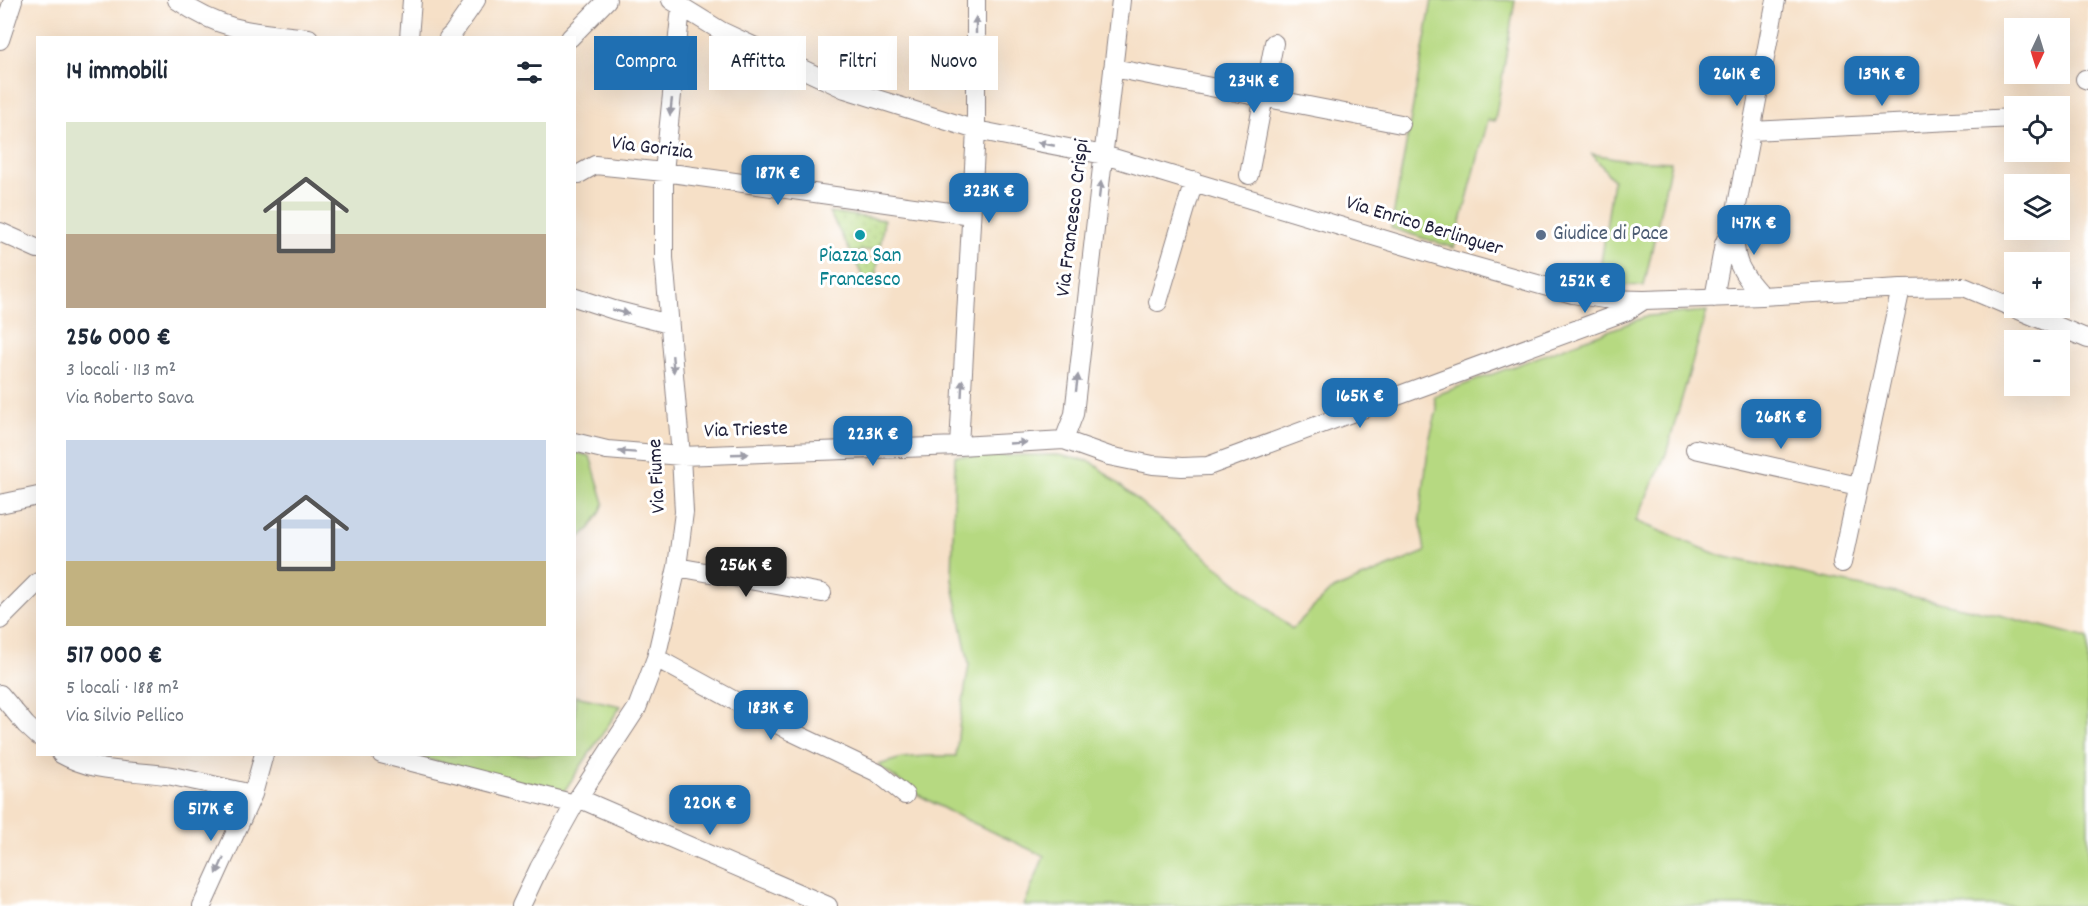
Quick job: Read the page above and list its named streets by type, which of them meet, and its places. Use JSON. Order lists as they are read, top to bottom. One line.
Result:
{"streets":{"street":["Via Gorizia","Via Francesco Crispi","Via Enrico Berlinguer","Via Trieste","Via Fiume"]},"crossings":[["Via Gorizia","Via Fiume"],["Via Francesco Crispi","Via Enrico Berlinguer"],["Via Francesco Crispi","Via Trieste"],["Via Enrico Berlinguer","Via Fiume"],["Via Trieste","Via Fiume"]],"places":["Piazza San Francesco","Giudice di Pace"],"north":"bottom","page":{"map_buttons":["+","−"],"chip":["Compra","Affitta","Filtri","Nuovo"],"heading":"14 immobili","price":["261K €","139K €","234K €","187K €","323K €","147K €","252K €","165K €","268K €","223K €","256K €","183K €","220K €","517K €"],"list":[{"name":"256 000 €","note":"3 locali · 113 m² · Via Roberto Sava"},{"name":"517 000 €","note":"5 locali · 188 m² · Via Silvio Pellico"}]}}
